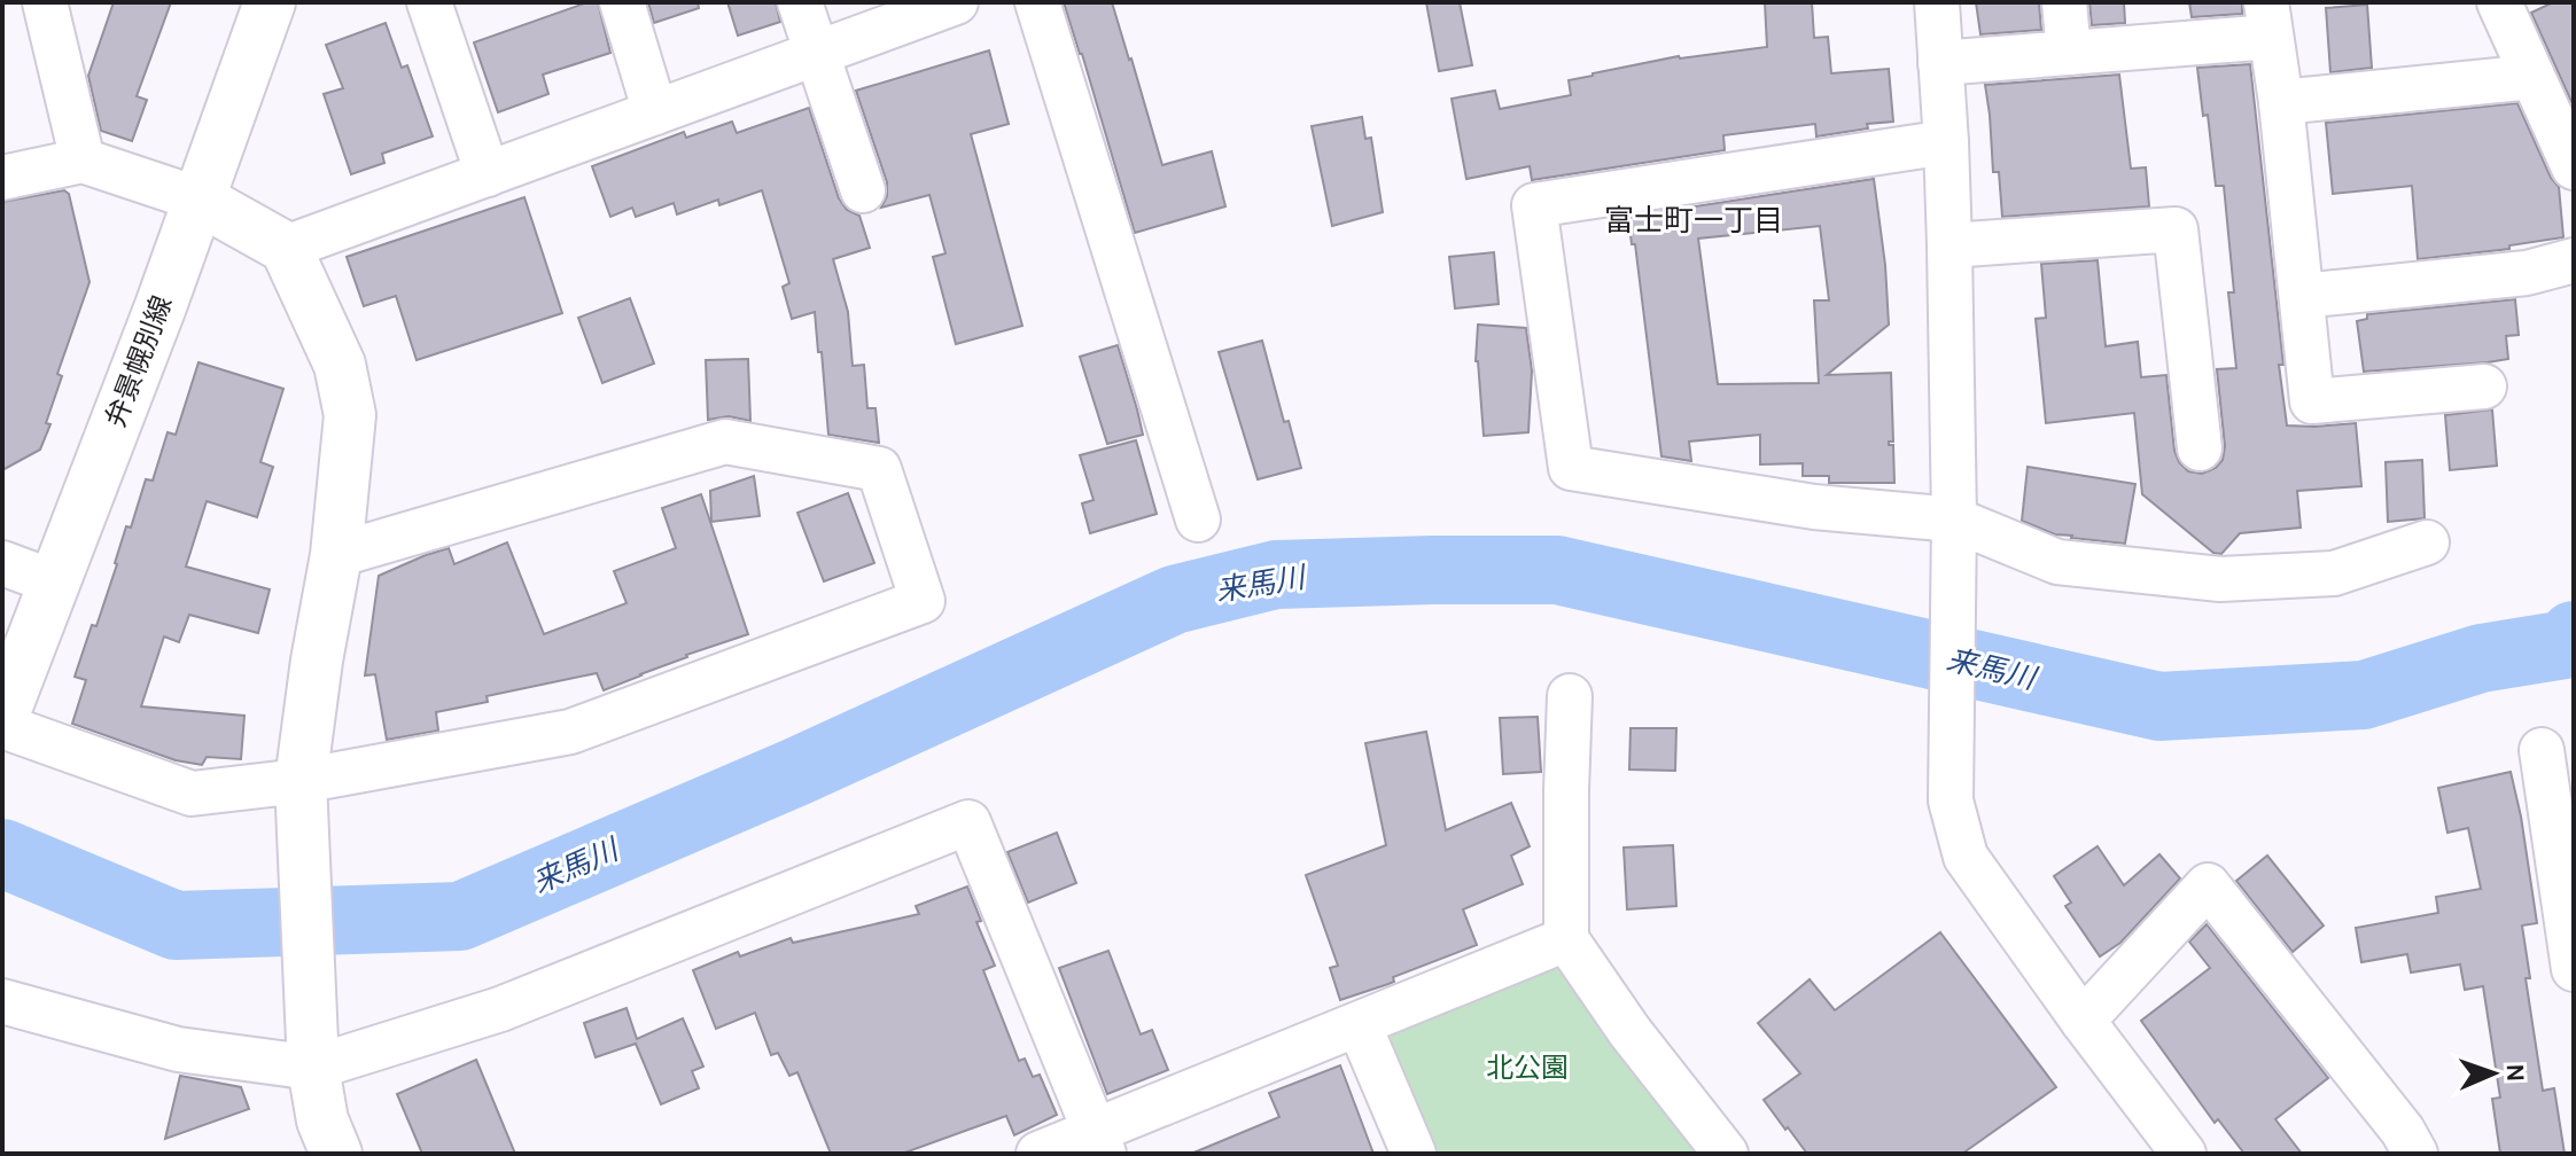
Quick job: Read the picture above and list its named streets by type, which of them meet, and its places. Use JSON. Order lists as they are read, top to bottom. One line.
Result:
{"streets":{"street":["弁景幌別線"]},"districts":["富士町一丁目"],"water":["来馬川"],"parks":["北公園"],"north":"right"}
